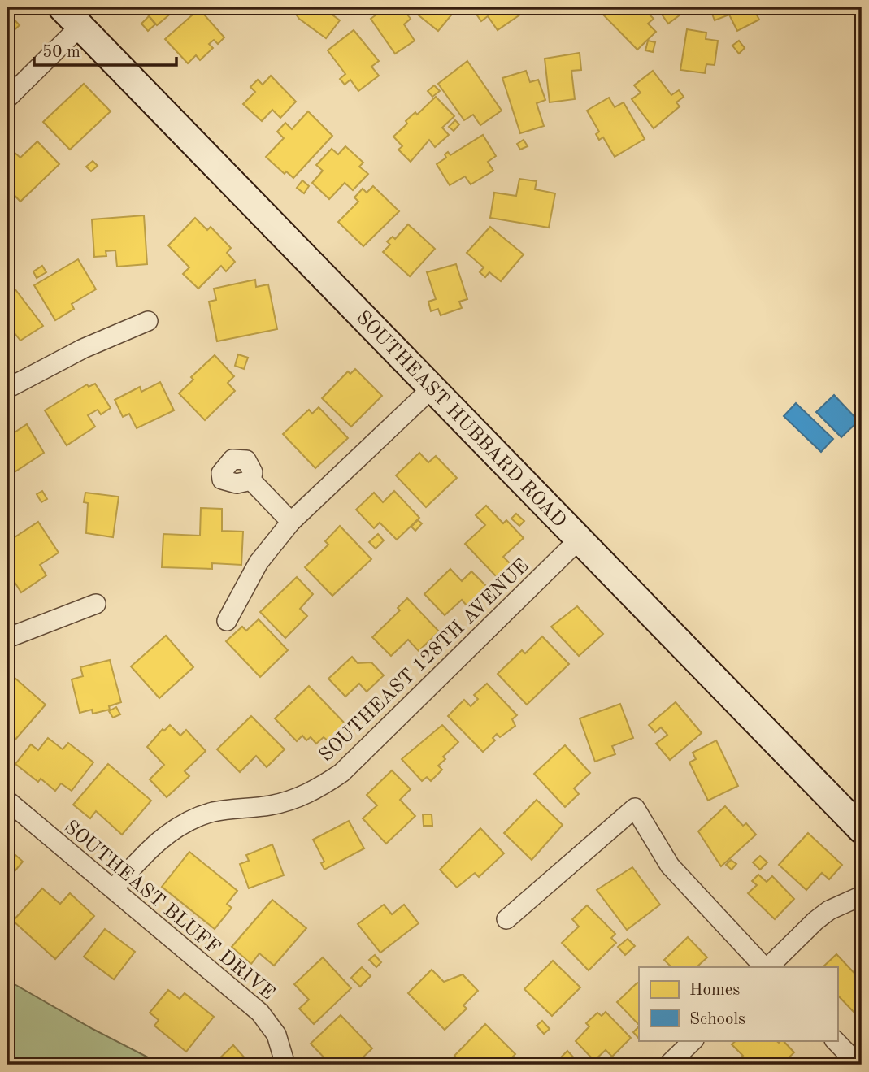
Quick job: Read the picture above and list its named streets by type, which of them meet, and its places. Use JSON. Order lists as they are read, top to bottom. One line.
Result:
{"streets":{"main road":["SOUTHEAST HUBBARD ROAD"],"street":["SOUTHEAST 128TH AVENUE","SOUTHEAST BLUFF DRIVE"]},"crossings":[["SOUTHEAST HUBBARD ROAD","SOUTHEAST 128TH AVENUE"],["SOUTHEAST 128TH AVENUE","SOUTHEAST BLUFF DRIVE"]],"legend":["Homes","Schools"],"scale_bar":"50 m"}
